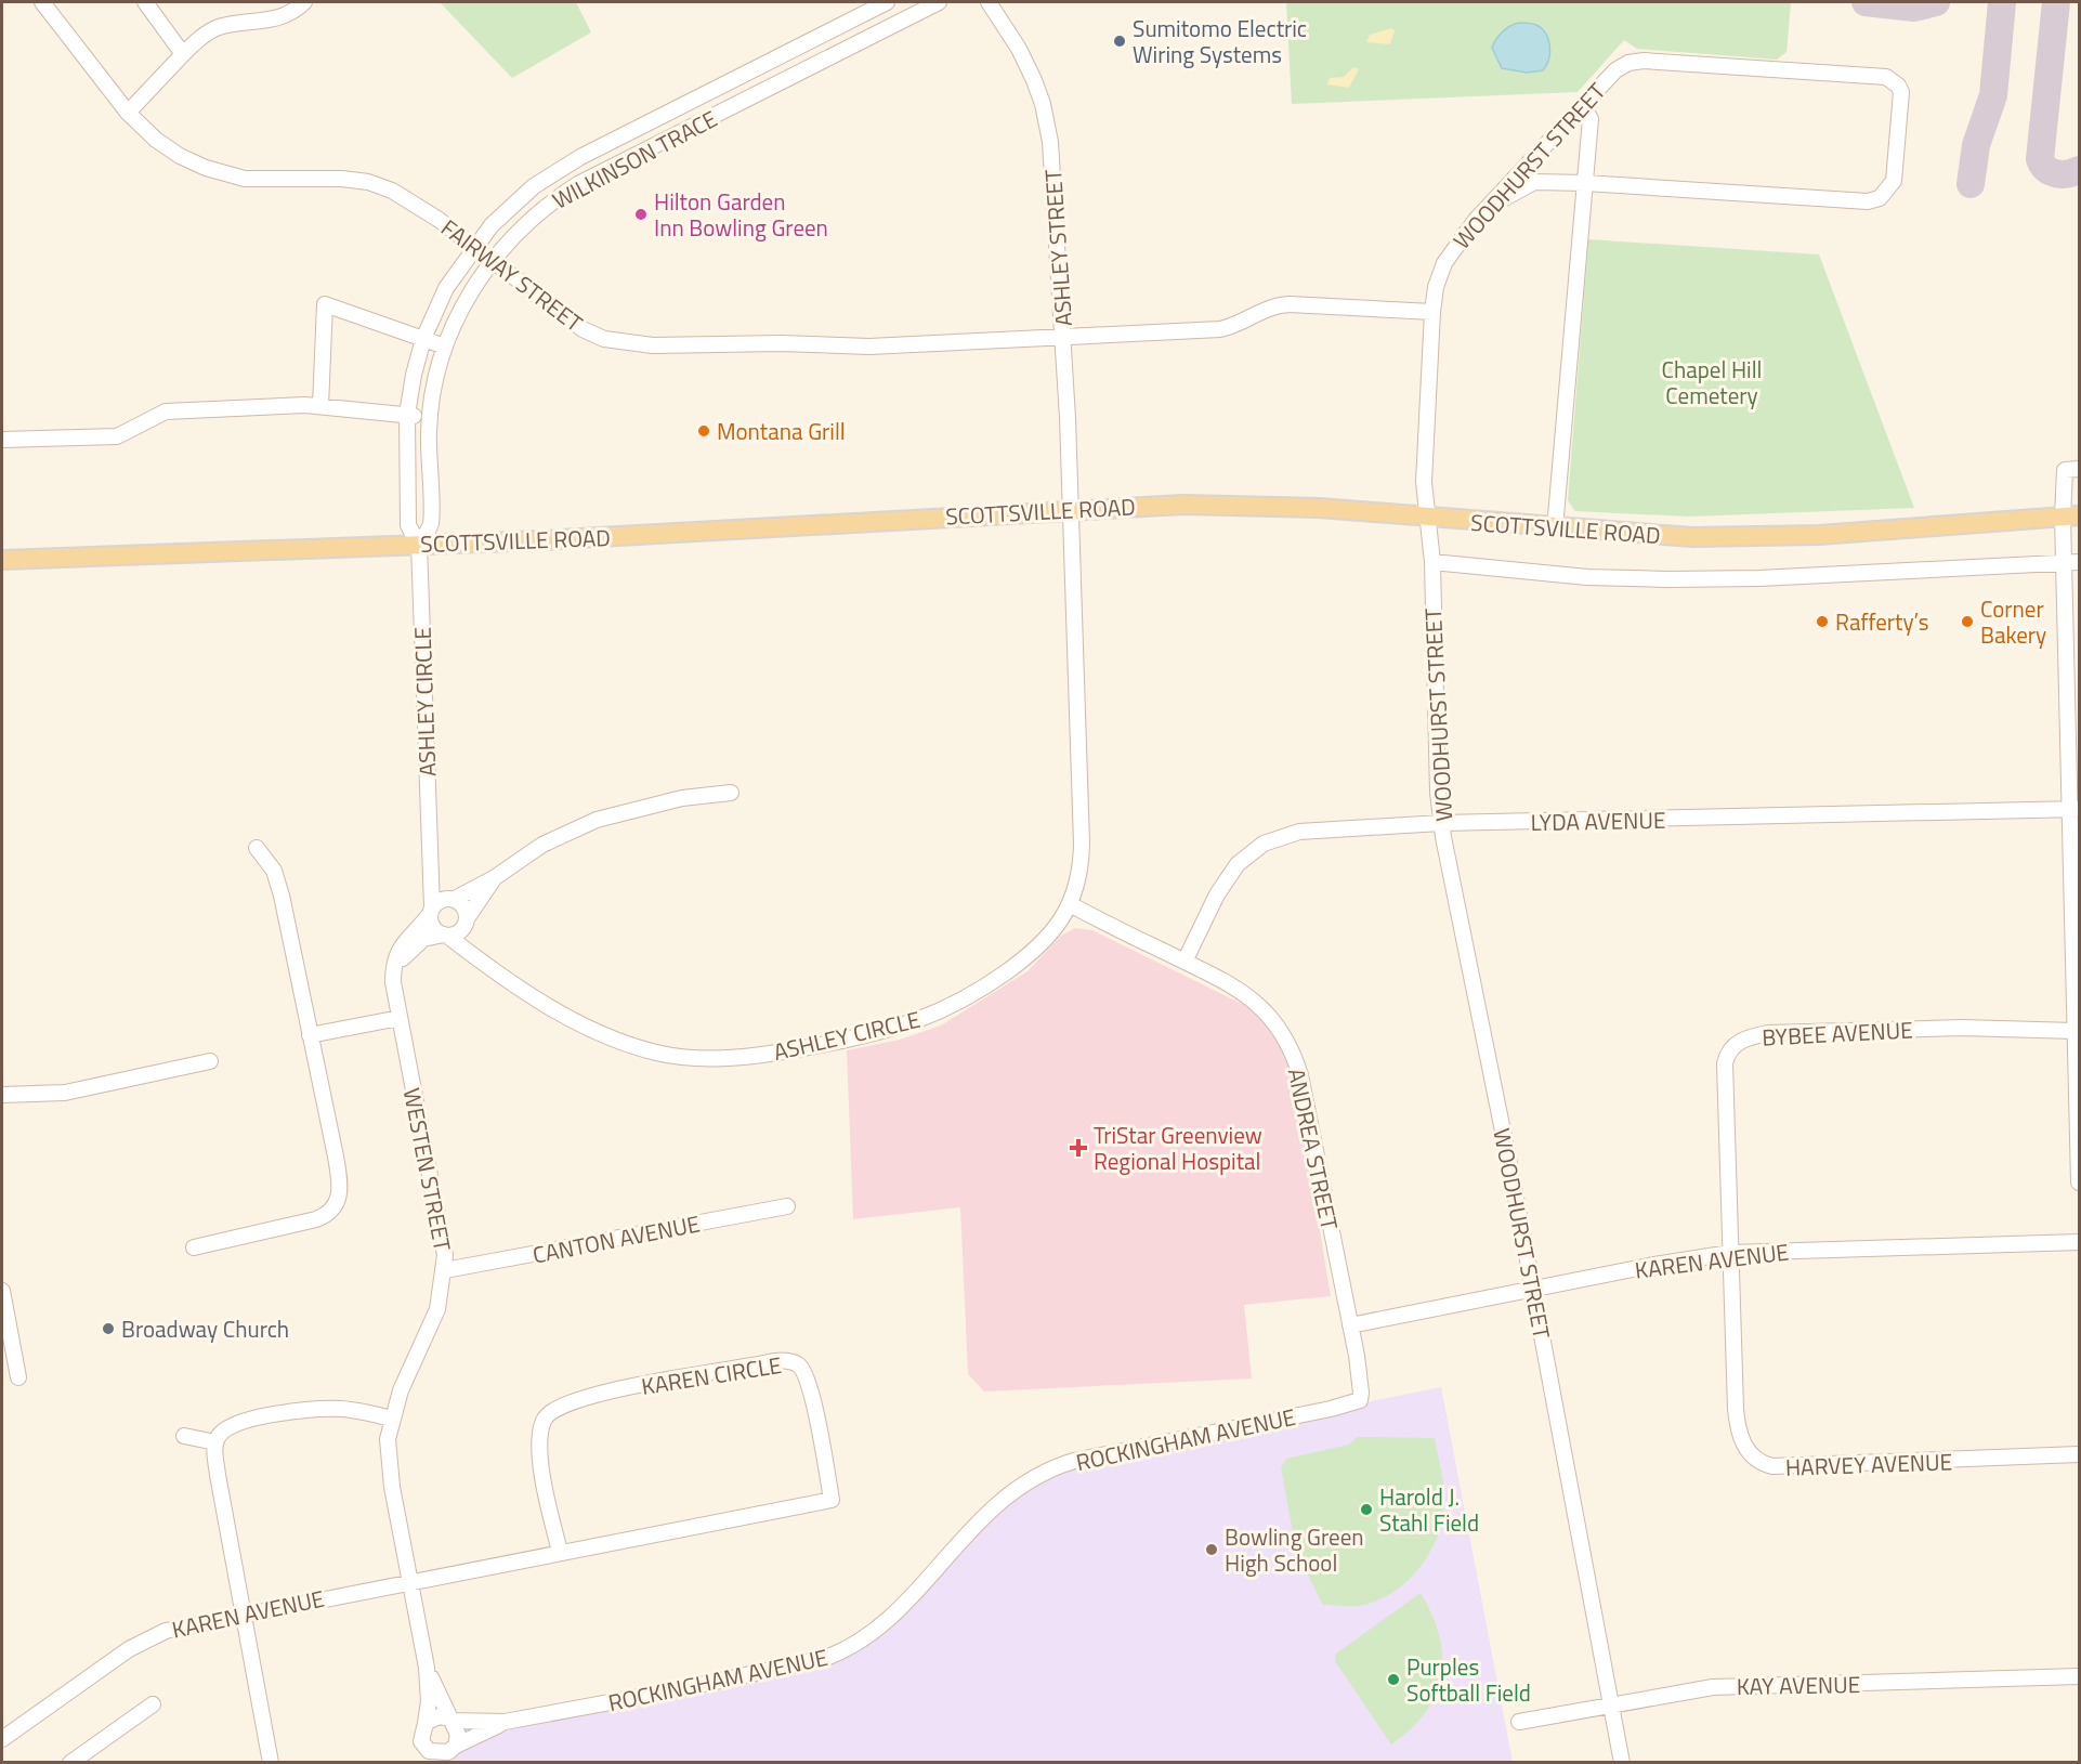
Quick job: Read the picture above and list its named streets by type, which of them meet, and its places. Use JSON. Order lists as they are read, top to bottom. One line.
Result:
{"streets":{"main road":["SCOTTSVILLE ROAD"],"street":["WILKINSON TRACE","WOODHURST STREET","ASHLEY STREET","FAIRWAY STREET","ASHLEY CIRCLE","LYDA AVENUE","BYBEE AVENUE","ANDREA STREET","WESTEN STREET","CANTON AVENUE","KAREN AVENUE","KAREN CIRCLE","ROCKINGHAM AVENUE","HARVEY AVENUE","KAY AVENUE"]},"crossings":[["WILKINSON TRACE","FAIRWAY STREET"],["WILKINSON TRACE","SCOTTSVILLE ROAD"],["WILKINSON TRACE","ASHLEY CIRCLE"],["WOODHURST STREET","FAIRWAY STREET"],["WOODHURST STREET","SCOTTSVILLE ROAD"],["WOODHURST STREET","LYDA AVENUE"],["WOODHURST STREET","KAREN AVENUE"],["WOODHURST STREET","KAY AVENUE"],["ASHLEY STREET","FAIRWAY STREET"],["ASHLEY STREET","SCOTTSVILLE ROAD"],["ASHLEY STREET","ASHLEY CIRCLE"],["SCOTTSVILLE ROAD","ASHLEY CIRCLE"],["ASHLEY CIRCLE","ANDREA STREET"],["ASHLEY CIRCLE","WESTEN STREET"],["LYDA AVENUE","ANDREA STREET"],["BYBEE AVENUE","KAREN AVENUE"],["BYBEE AVENUE","HARVEY AVENUE"],["ANDREA STREET","KAREN AVENUE"],["ANDREA STREET","ROCKINGHAM AVENUE"],["WESTEN STREET","CANTON AVENUE"],["WESTEN STREET","KAREN AVENUE"],["WESTEN STREET","KAREN CIRCLE"],["WESTEN STREET","ROCKINGHAM AVENUE"],["KAREN AVENUE","KAREN CIRCLE"],["KAREN AVENUE","HARVEY AVENUE"]],"parks":["Chapel Hill Cemetery"],"places":{"other":["Sumitomo Electric Wiring Systems","Hilton Garden Inn Bowling Green","Montana Grill","Rafferty’s","Corner Bakery","Broadway Church","Harold J. Stahl Field","Bowling Green High School","Purples Softball Field"],"health":["TriStar Greenview Regional Hospital"]}}
